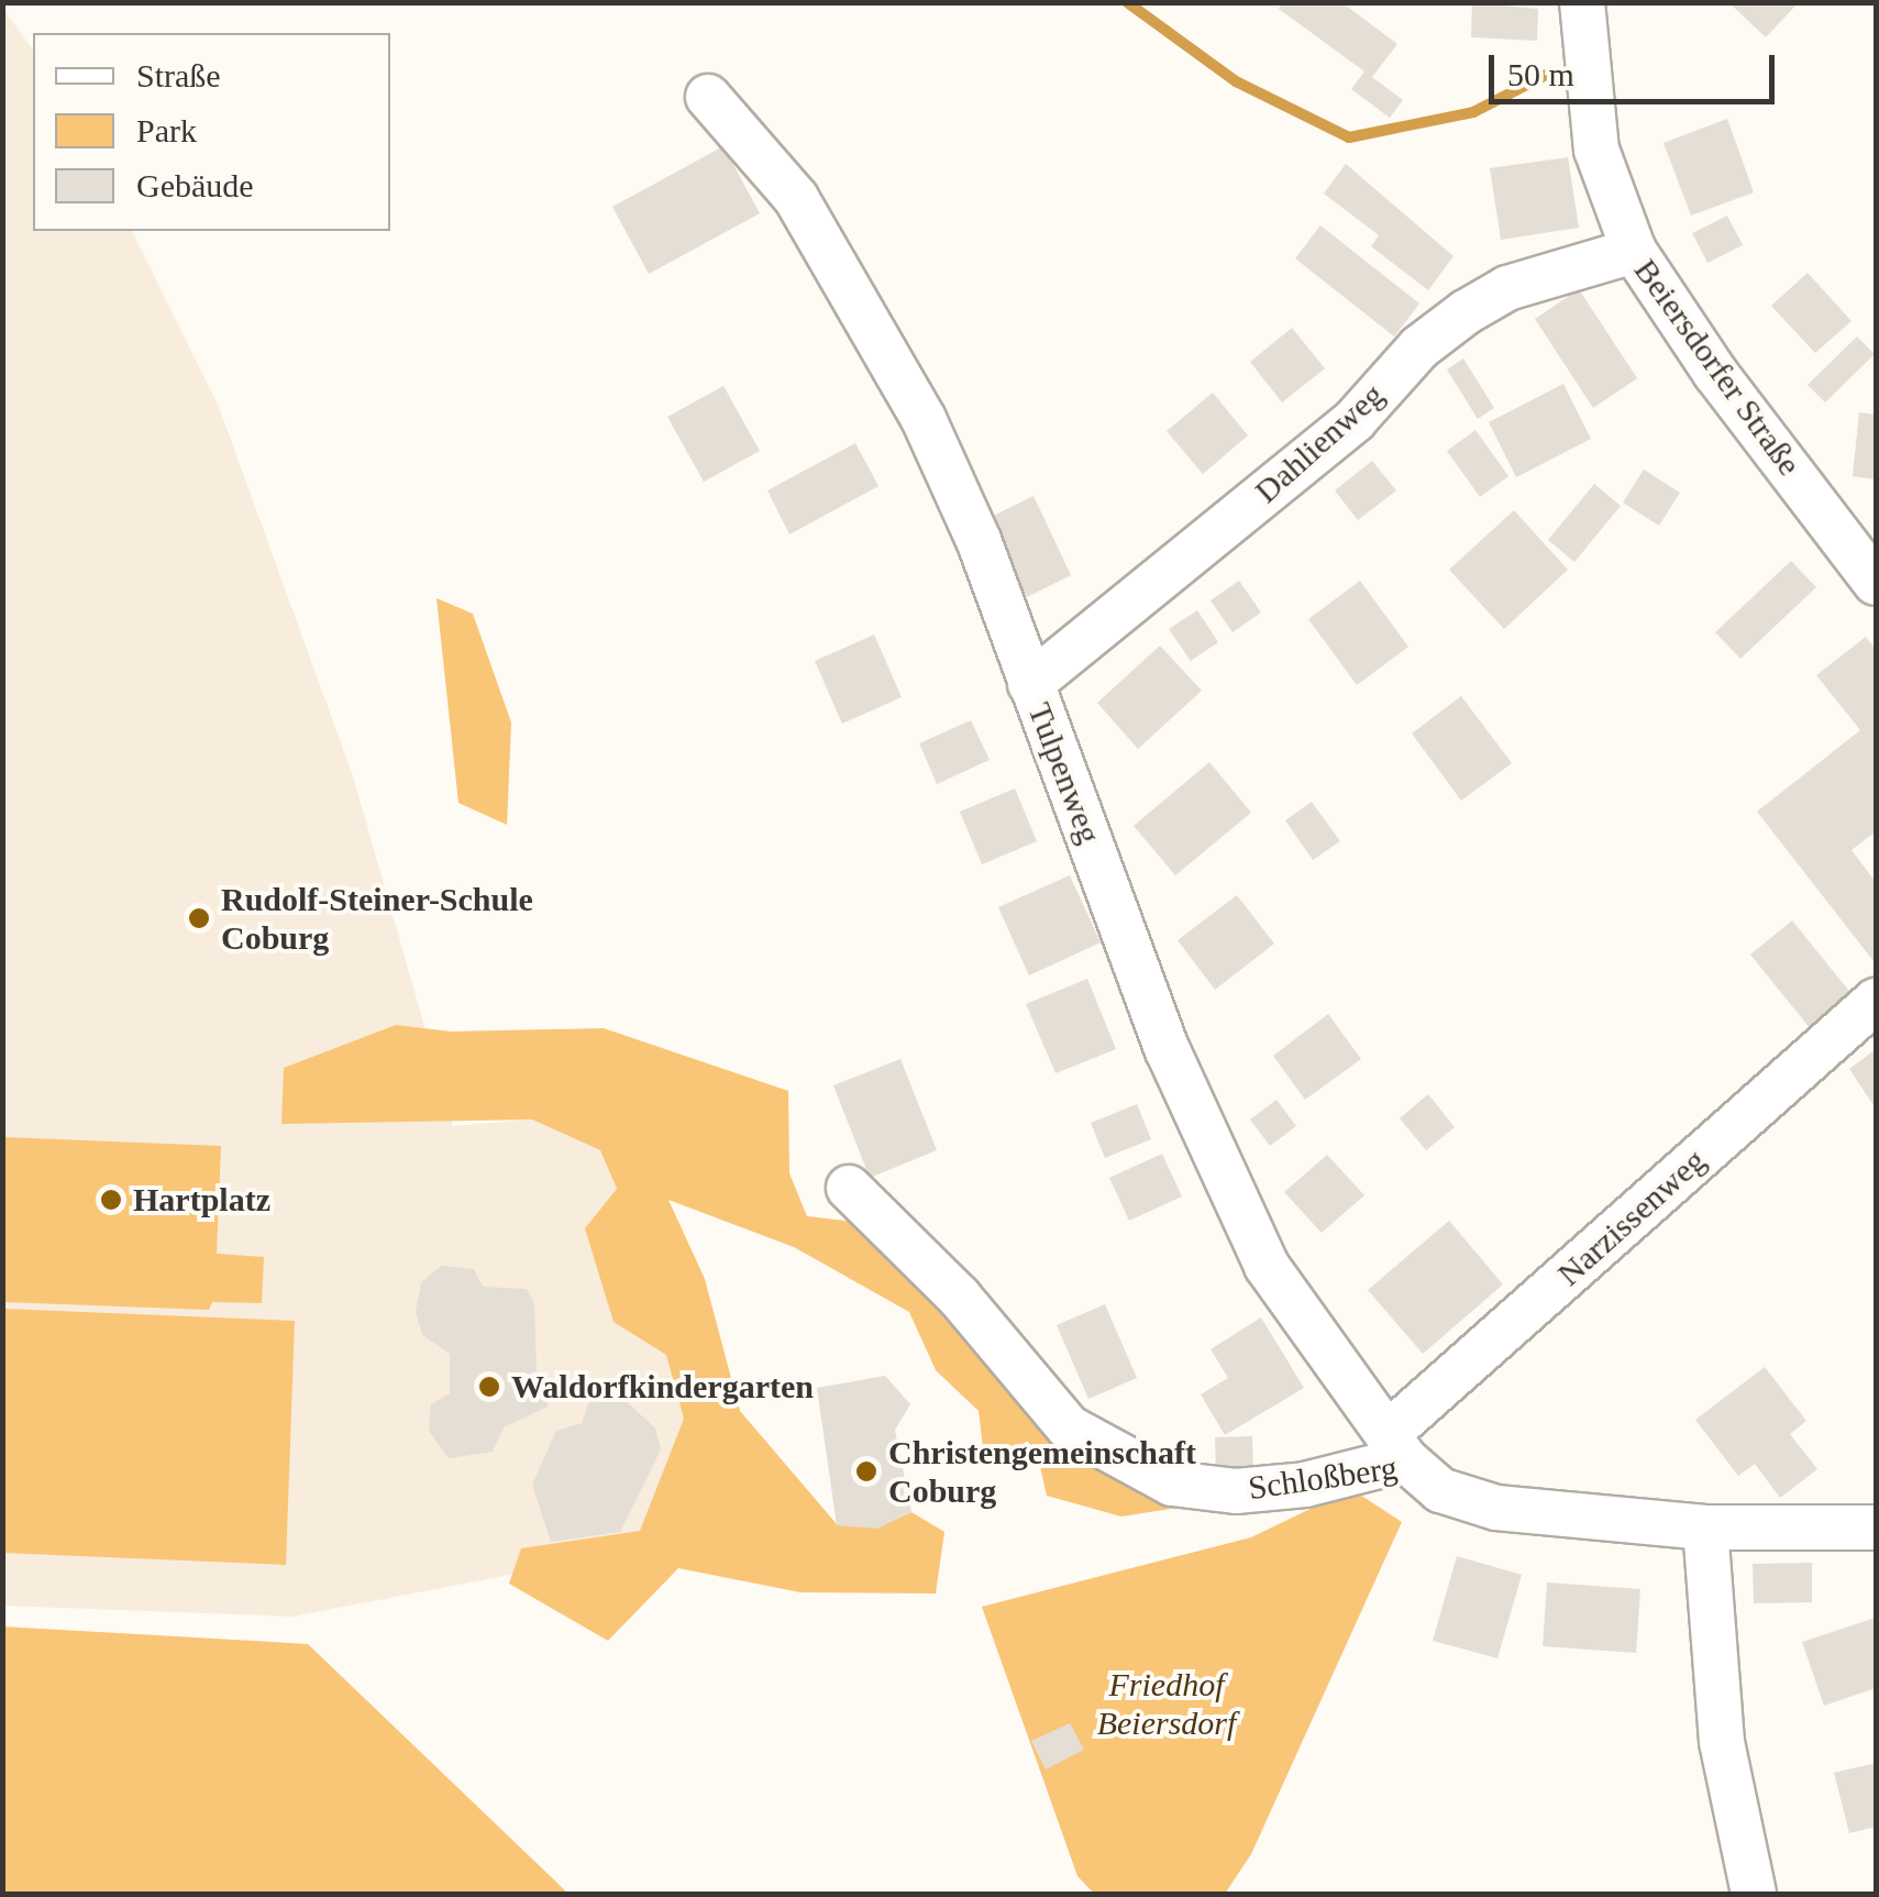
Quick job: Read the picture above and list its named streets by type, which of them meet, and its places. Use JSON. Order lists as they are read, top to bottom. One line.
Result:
{"streets":{"street":["Beiersdorfer Straße","Dahlienweg","Tulpenweg","Narzissenweg","Schloßberg"]},"crossings":[["Beiersdorfer Straße","Dahlienweg"],["Dahlienweg","Tulpenweg"],["Tulpenweg","Narzissenweg"],["Tulpenweg","Schloßberg"],["Narzissenweg","Schloßberg"]],"parks":["Friedhof Beiersdorf"],"places":["Rudolf-Steiner-Schule Coburg","Hartplatz","Waldorfkindergarten","Christengemeinschaft Coburg"],"legend":["Straße","Park","Gebäude"],"scale_bar":"50 m"}
